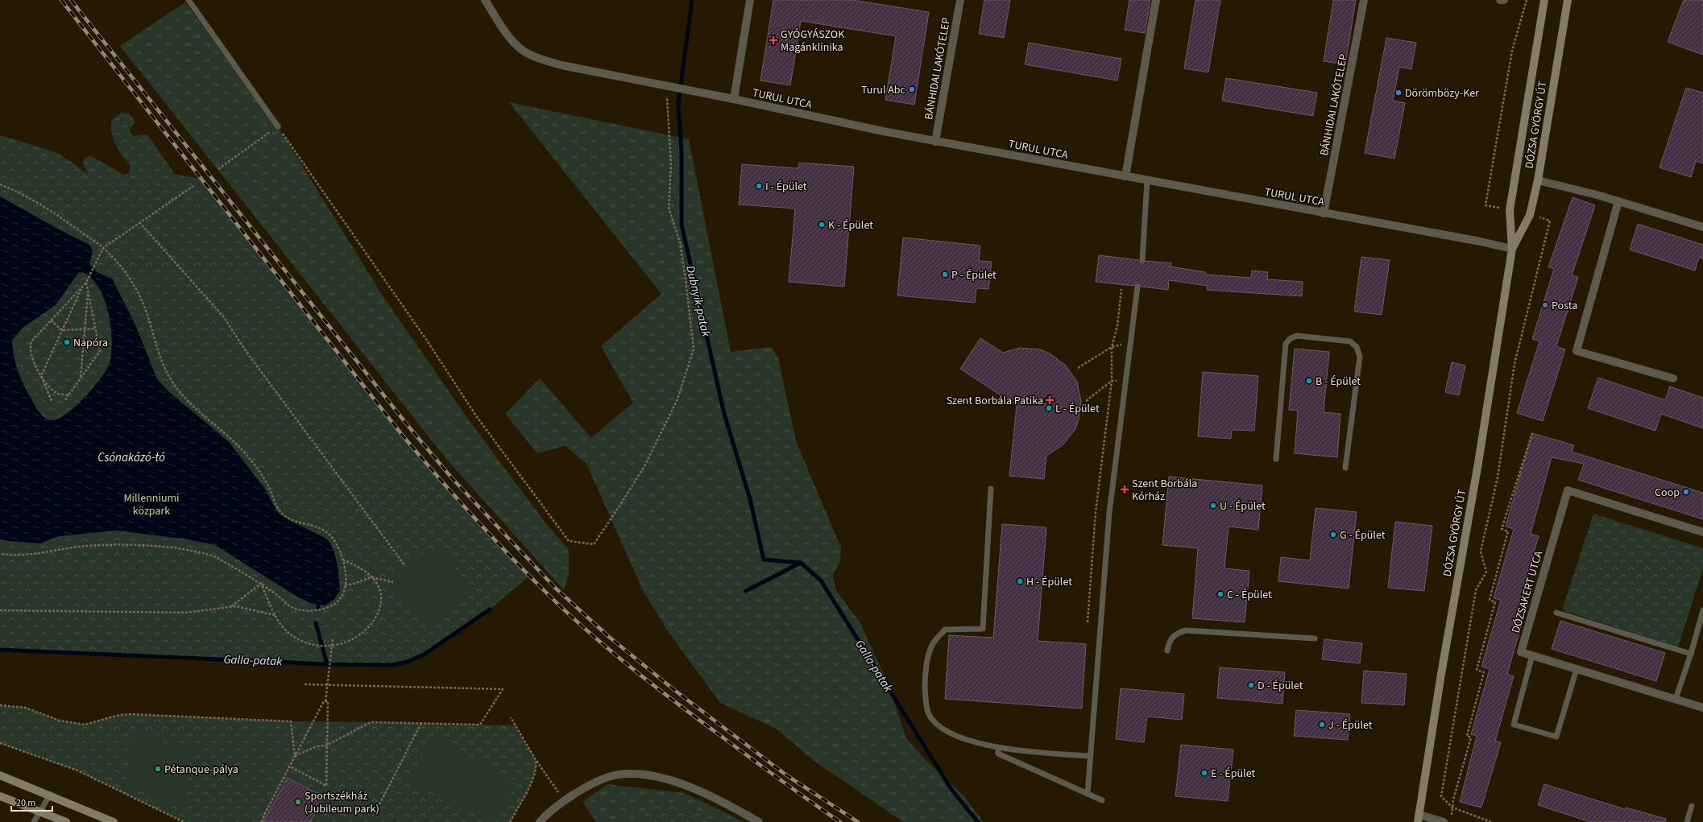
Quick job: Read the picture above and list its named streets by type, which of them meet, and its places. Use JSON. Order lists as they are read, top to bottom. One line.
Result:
{"streets":{"street":["BÁNHIDAI LAKÓTELEP","TURUL UTCA","DÓZSA GYÖRGY ÚT","DÓZSAKERT UTCA"]},"crossings":[["BÁNHIDAI LAKÓTELEP","TURUL UTCA"],["TURUL UTCA","DÓZSA GYÖRGY ÚT"]],"water":["Dubnyik-patak","Csónakázó-tó","Galla-patak"],"parks":["Millenniumi közpark"],"places":{"health":["GYÓGYÁSZOK Magánklinika","Szent Borbála Patika","Szent Borbála Kórház"],"other":["Turul Abc","Dörömbözy-Ker","I - Épület","K - Épület","P - Épület","Posta","Napóra","B - Épület","L - Épület","Coop","U - Épület","G - Épület","H - Épület","C - Épület","D - Épület","J - Épület","Pétanque-pálya","E - Épület","Sportszékház (Jubileum park)"]},"scale_bar":"20 m"}
